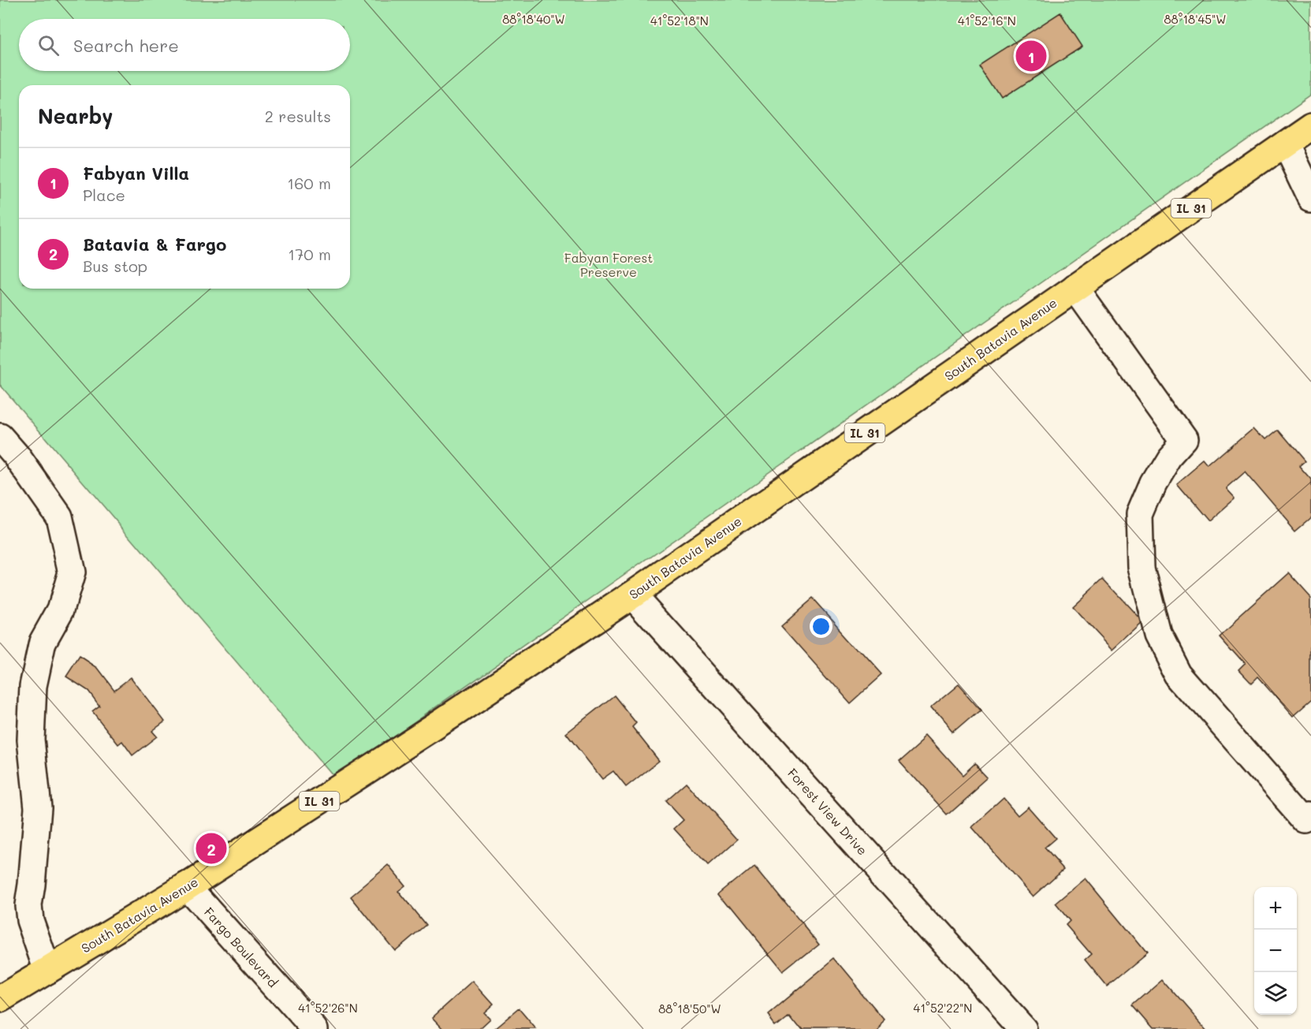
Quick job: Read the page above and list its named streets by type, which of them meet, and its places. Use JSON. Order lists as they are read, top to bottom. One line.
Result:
{"streets":{"main road":["IL 31","South Batavia Avenue"],"street":["Forest View Drive","Fargo Boulevard"]},"crossings":[["South Batavia Avenue","Forest View Drive"],["South Batavia Avenue","Fargo Boulevard"]],"parks":["Fabyan Forest Preserve"],"page":{"search":"Search here","pins":["1","2"],"heading":["Nearby","2 results"],"list":[{"mark":"1","name":"Fabyan Villa","note":"Place","value":"160 m"},{"mark":"2","name":"Batavia & Fargo","note":"Bus stop","value":"170 m"}],"map_buttons":["+","−"]},"coordinates":["88°18'40\"W","88°18'45\"W","41°52'18\"N","41°52'16\"N","41°52'26\"N","41°52'22\"N","88°18'50\"W"]}
